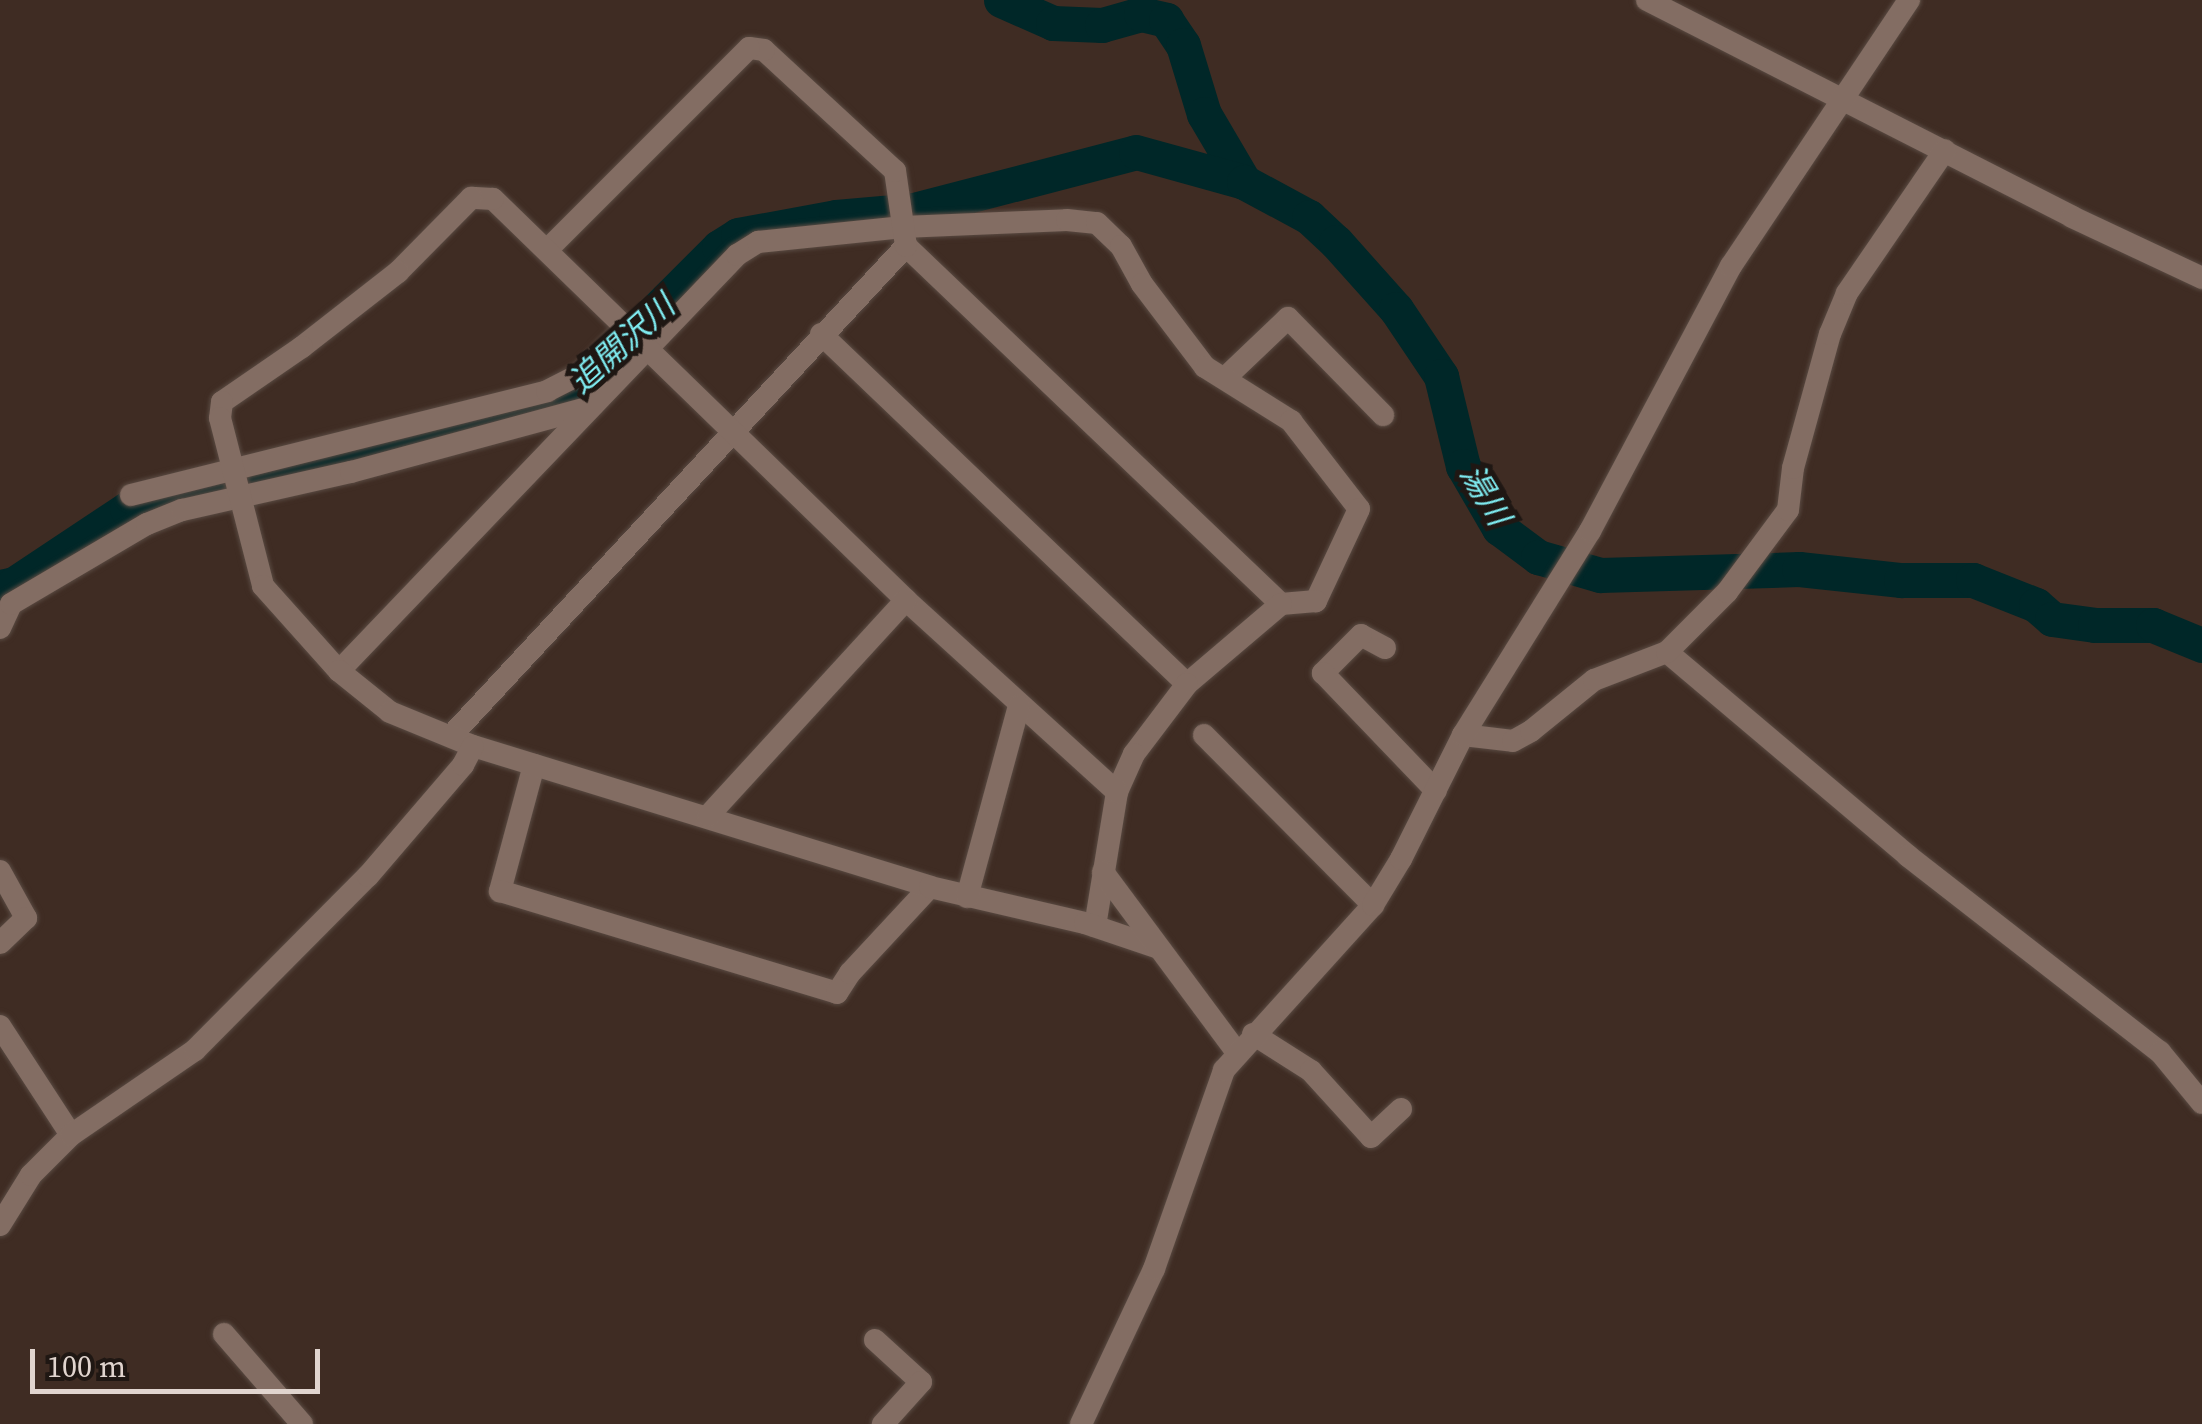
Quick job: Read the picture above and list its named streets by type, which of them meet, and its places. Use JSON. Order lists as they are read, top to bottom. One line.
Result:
{"water":["追開沢川","湯川"],"scale_bar":"100 m"}
